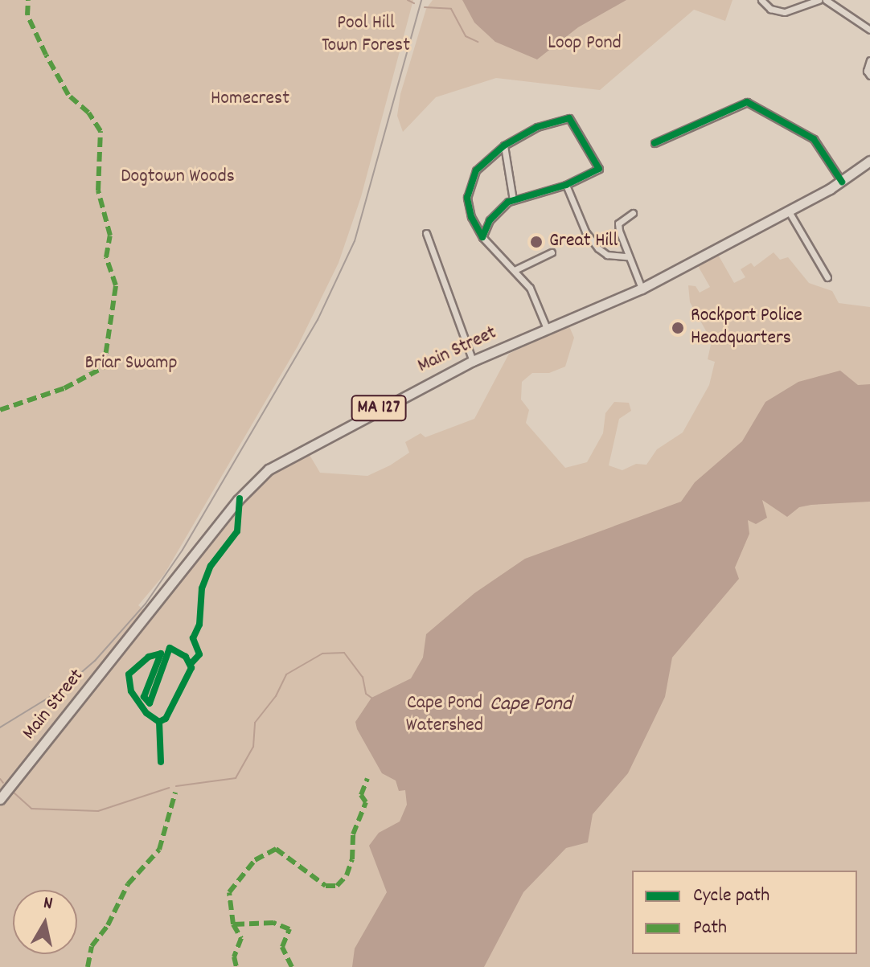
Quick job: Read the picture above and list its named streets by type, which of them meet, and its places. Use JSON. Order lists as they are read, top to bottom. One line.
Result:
{"streets":{"main road":["Main Street","MA 127"]},"water":["Cape Pond"],"parks":["Pool Hill Town Forest","Loop Pond","Homecrest","Dogtown Woods","Briar Swamp","Cape Pond Watershed"],"places":["Great Hill","Rockport Police Headquarters"],"legend":["Cycle path","Path"],"north":"top"}
